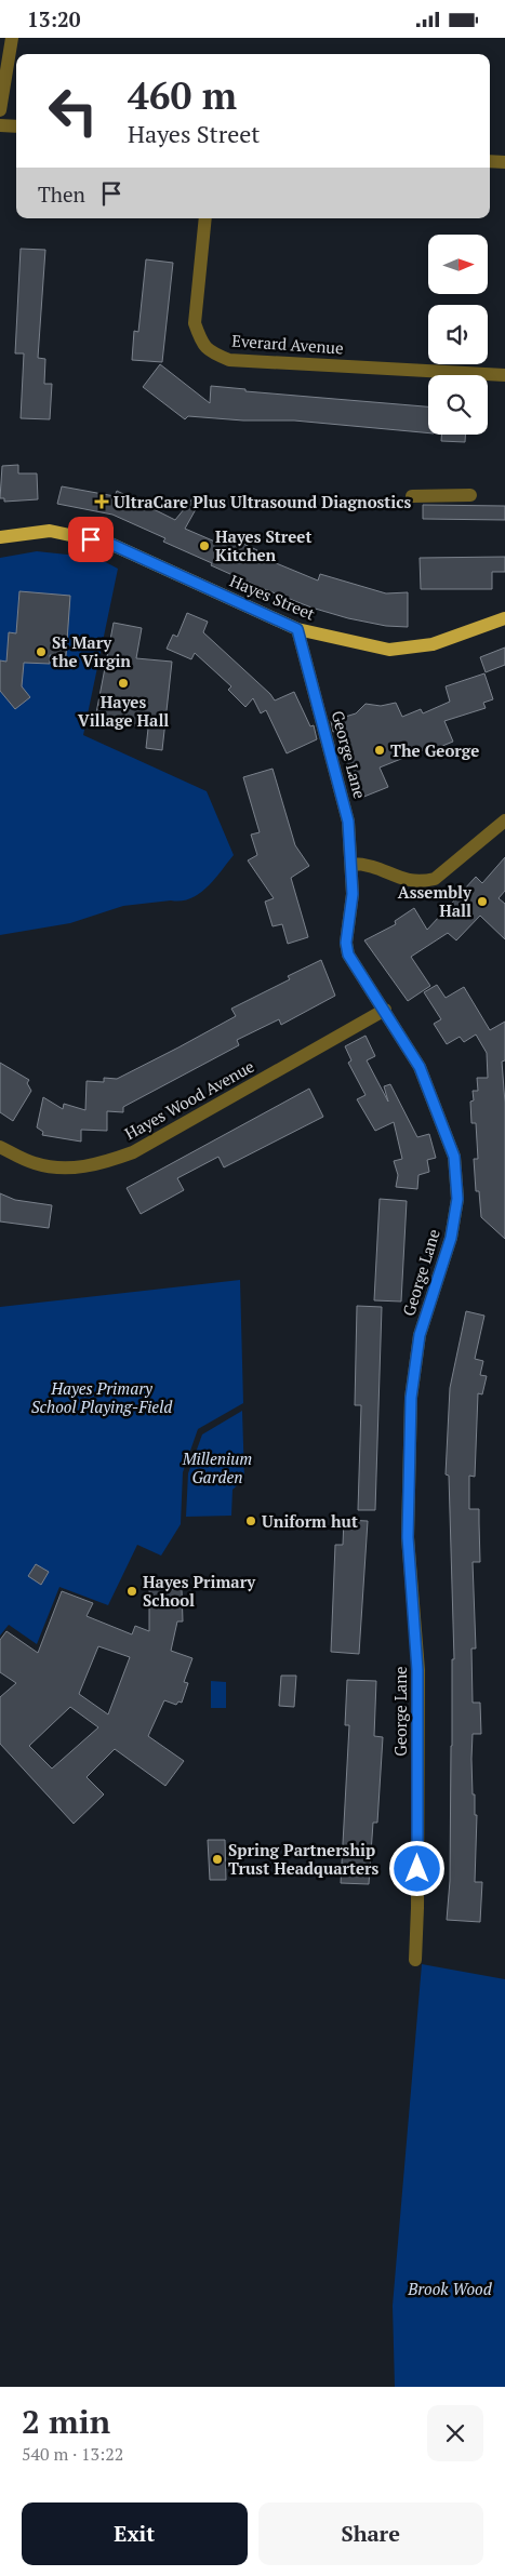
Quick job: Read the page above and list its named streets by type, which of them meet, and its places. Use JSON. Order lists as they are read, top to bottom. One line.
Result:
{"streets":{"main road":["Hayes Street"],"street":["Everard Avenue","George Lane","Hayes Wood Avenue"]},"crossings":[["Hayes Street","George Lane"],["George Lane","Hayes Wood Avenue"]],"parks":["Hayes Primary School Playing-Field","Millenium Garden","Brook Wood"],"places":{"health":["UltraCare Plus Ultrasound Diagnostics"],"other":["Hayes Street Kitchen","St Mary the Virgin","Hayes Village Hall","The George","Assembly Hall","Uniform hut","Hayes Primary School","Spring Partnership Trust Headquarters"]},"north":"right","page":{"status":"13:20","turn":["460 m","Hayes Street"],"then":"Then","heading":["2 min","540 m · 13:22"],"buttons":["Exit","Share"]}}
